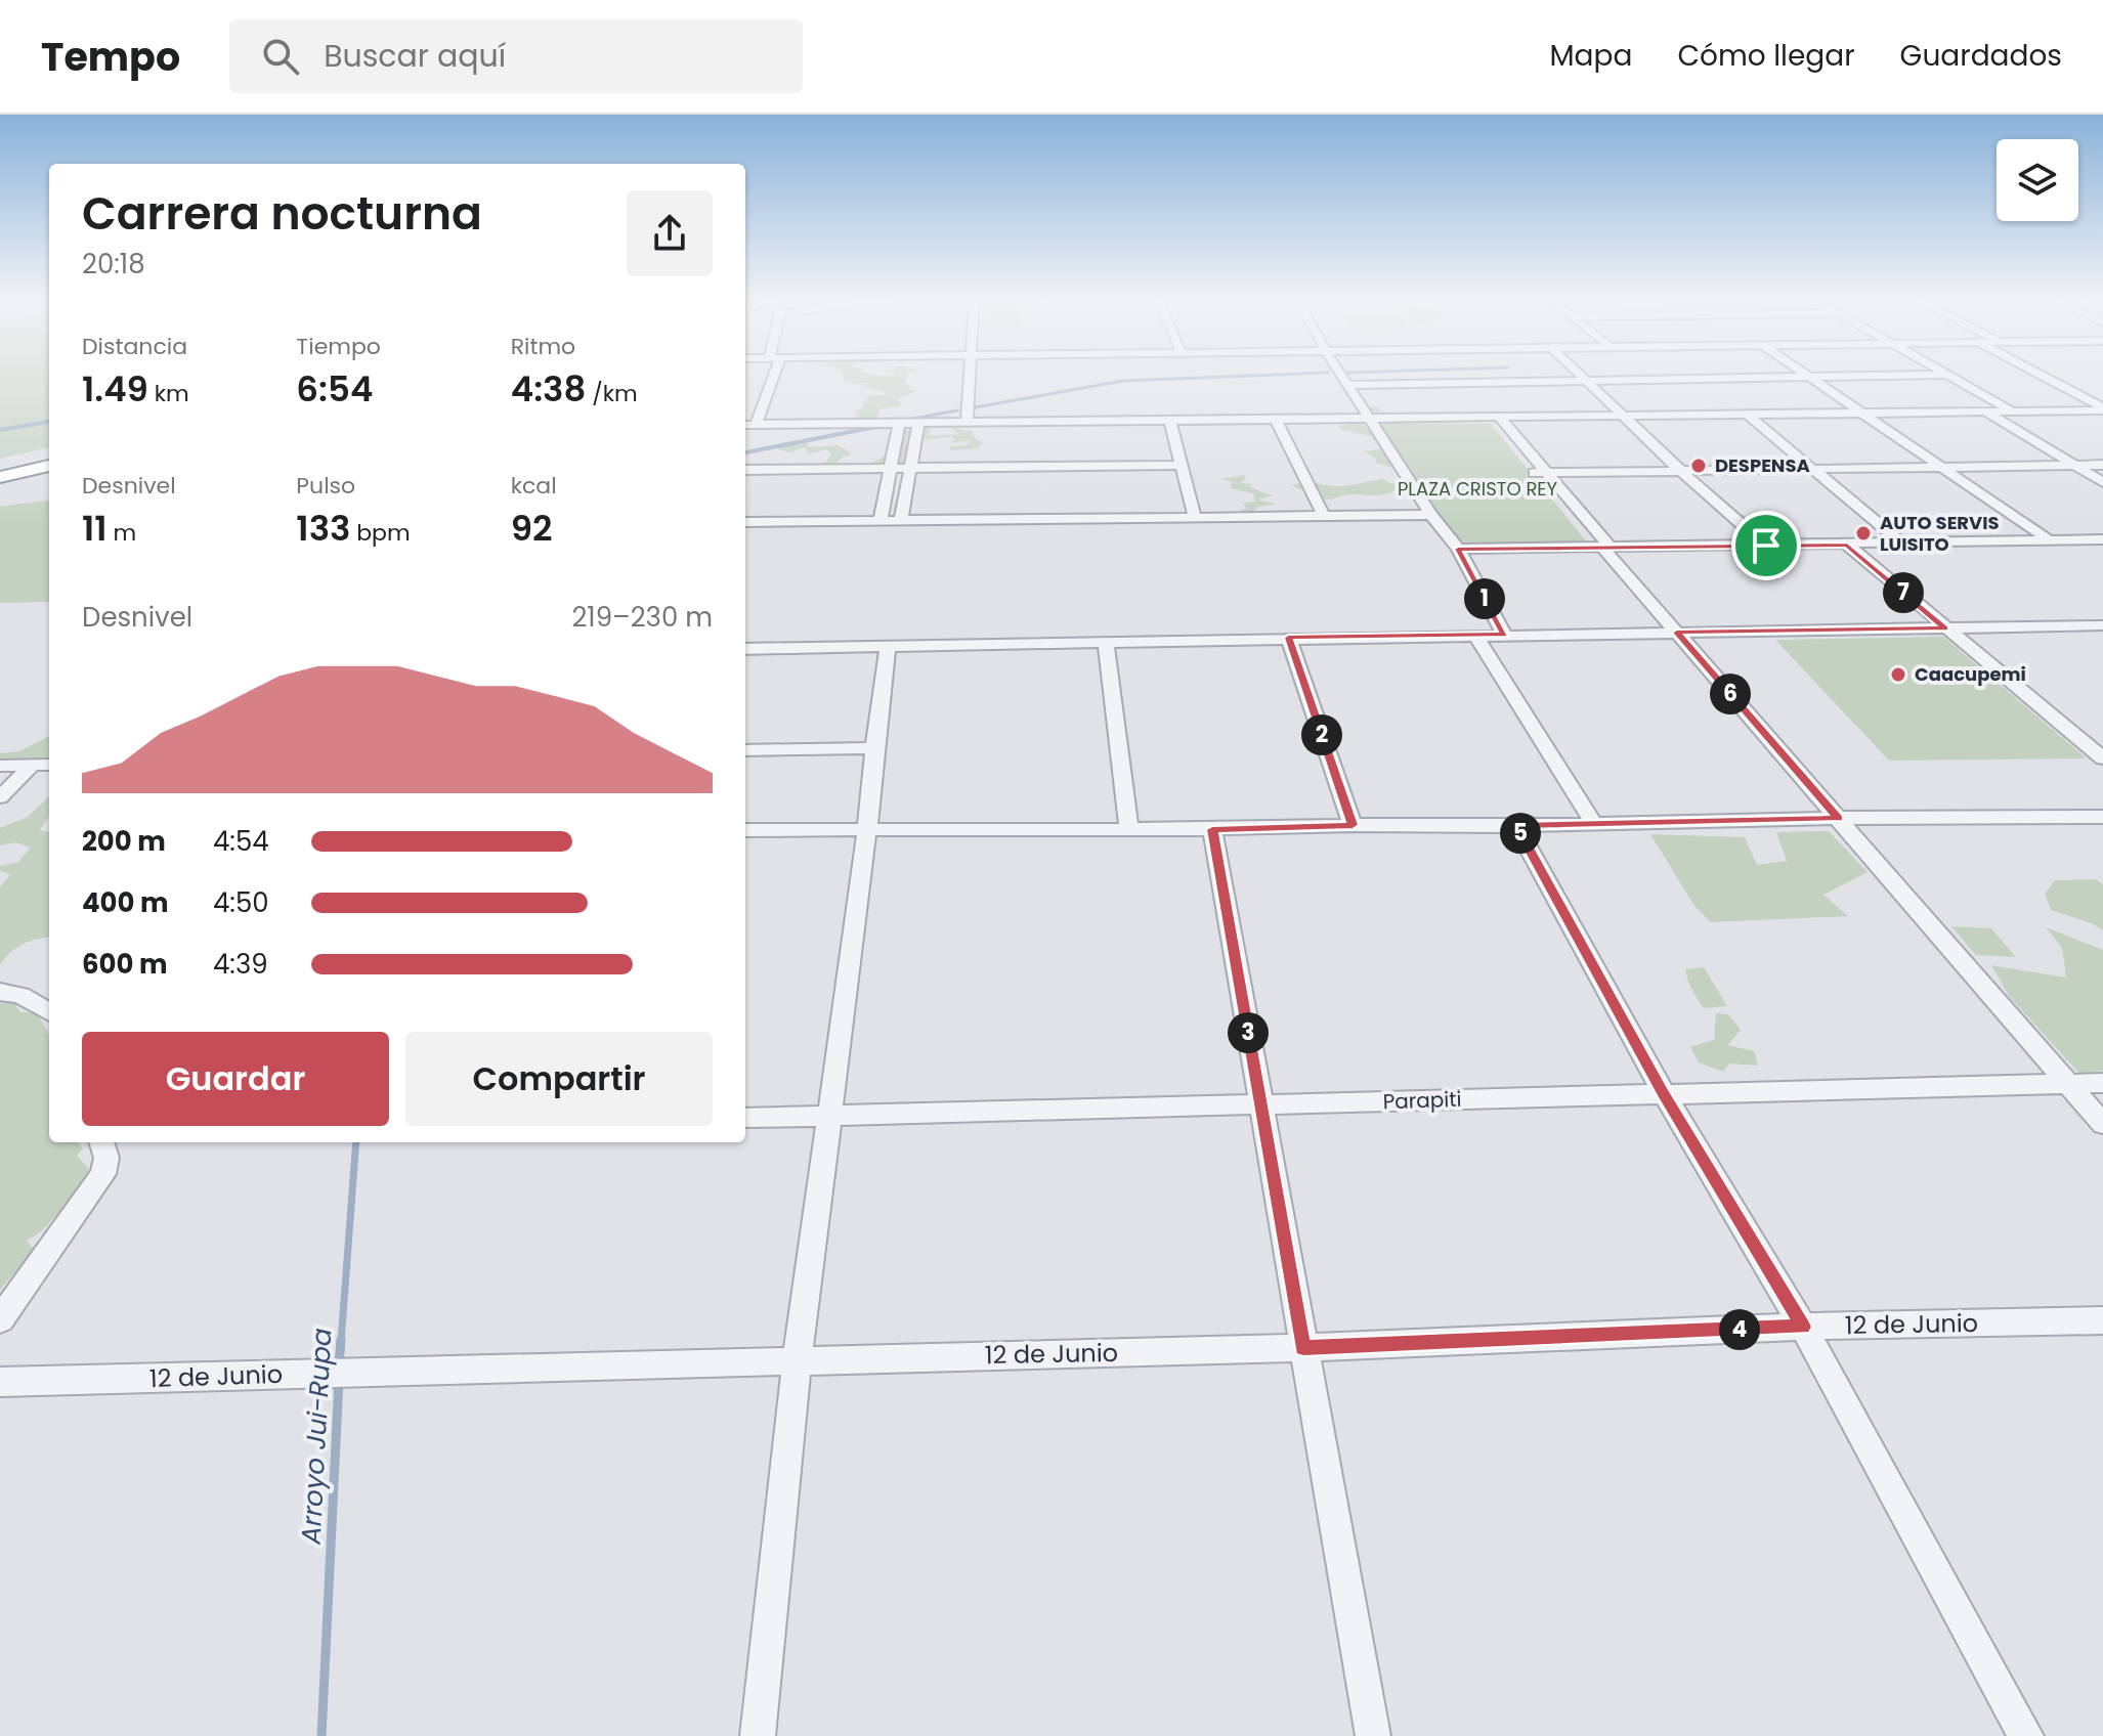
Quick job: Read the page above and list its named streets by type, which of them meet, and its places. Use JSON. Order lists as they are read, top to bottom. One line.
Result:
{"streets":{"street":["Parapiti","12 de Junio"]},"water":["Arroyo Jui-Rupa"],"parks":["PLAZA CRISTO REY"],"places":["DESPENSA","AUTO SERVIS LUISITO","Caacupemi"],"page":{"header":"Tempo","search":"Buscar aquí","nav":["Mapa","Cómo llegar","Guardados"],"heading":["Carrera nocturna","20:18"],"stats":[["Distancia","1.49 km"],["Tiempo","6:54"],["Ritmo","4:38 /km"],["Desnivel","11 m"],["Pulso","133 bpm"],["kcal","92"]],"pins":["7","1","6","2","5","3","4"],"chart":["Desnivel","219–230 m"],"list":[{"name":"200 m","note":"4:54"},{"name":"400 m","note":"4:50"},{"name":"600 m","note":"4:39"}],"buttons":["Guardar","Compartir"]}}
